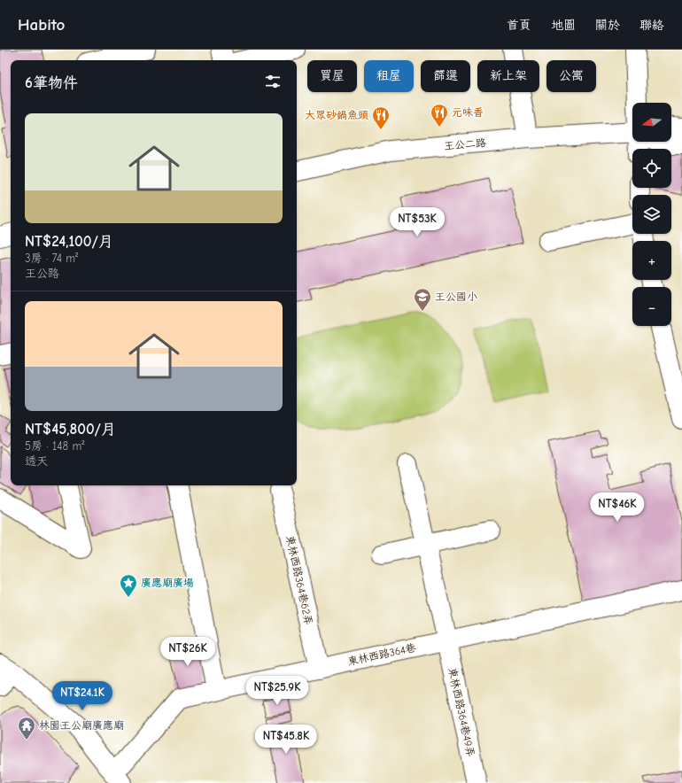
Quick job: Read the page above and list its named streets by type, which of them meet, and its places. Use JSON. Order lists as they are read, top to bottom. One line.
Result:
{"streets":{"street":["王公二路","東林西路364巷62弄","東林西路364巷","東林西路364巷49弄"]},"crossings":[["東林西路364巷62弄","東林西路364巷"],["東林西路364巷","東林西路364巷49弄"]],"places":{"restaurant":["元味香","大眾砂鍋魚頭"],"school or university":["王公國小"],"place":["廣應廟廣場"],"temple":["林園王公廟廣應廟"]},"north":"left","page":{"header":"Habito","nav":["首頁","地圖","關於","聯絡"],"chip":["買屋","租屋","篩選","新上架","公寓"],"heading":"6筆物件","map_buttons":["+","−"],"list":[{"name":"NT$24,100/月","note":"3房 · 74 m² · 王公路"},{"name":"NT$45,800/月","note":"5房 · 148 m² · 透天"}],"price":["NT$53K","NT$46K","NT$26K","NT$25.9K","NT$24.1K","NT$45.8K"]}}
